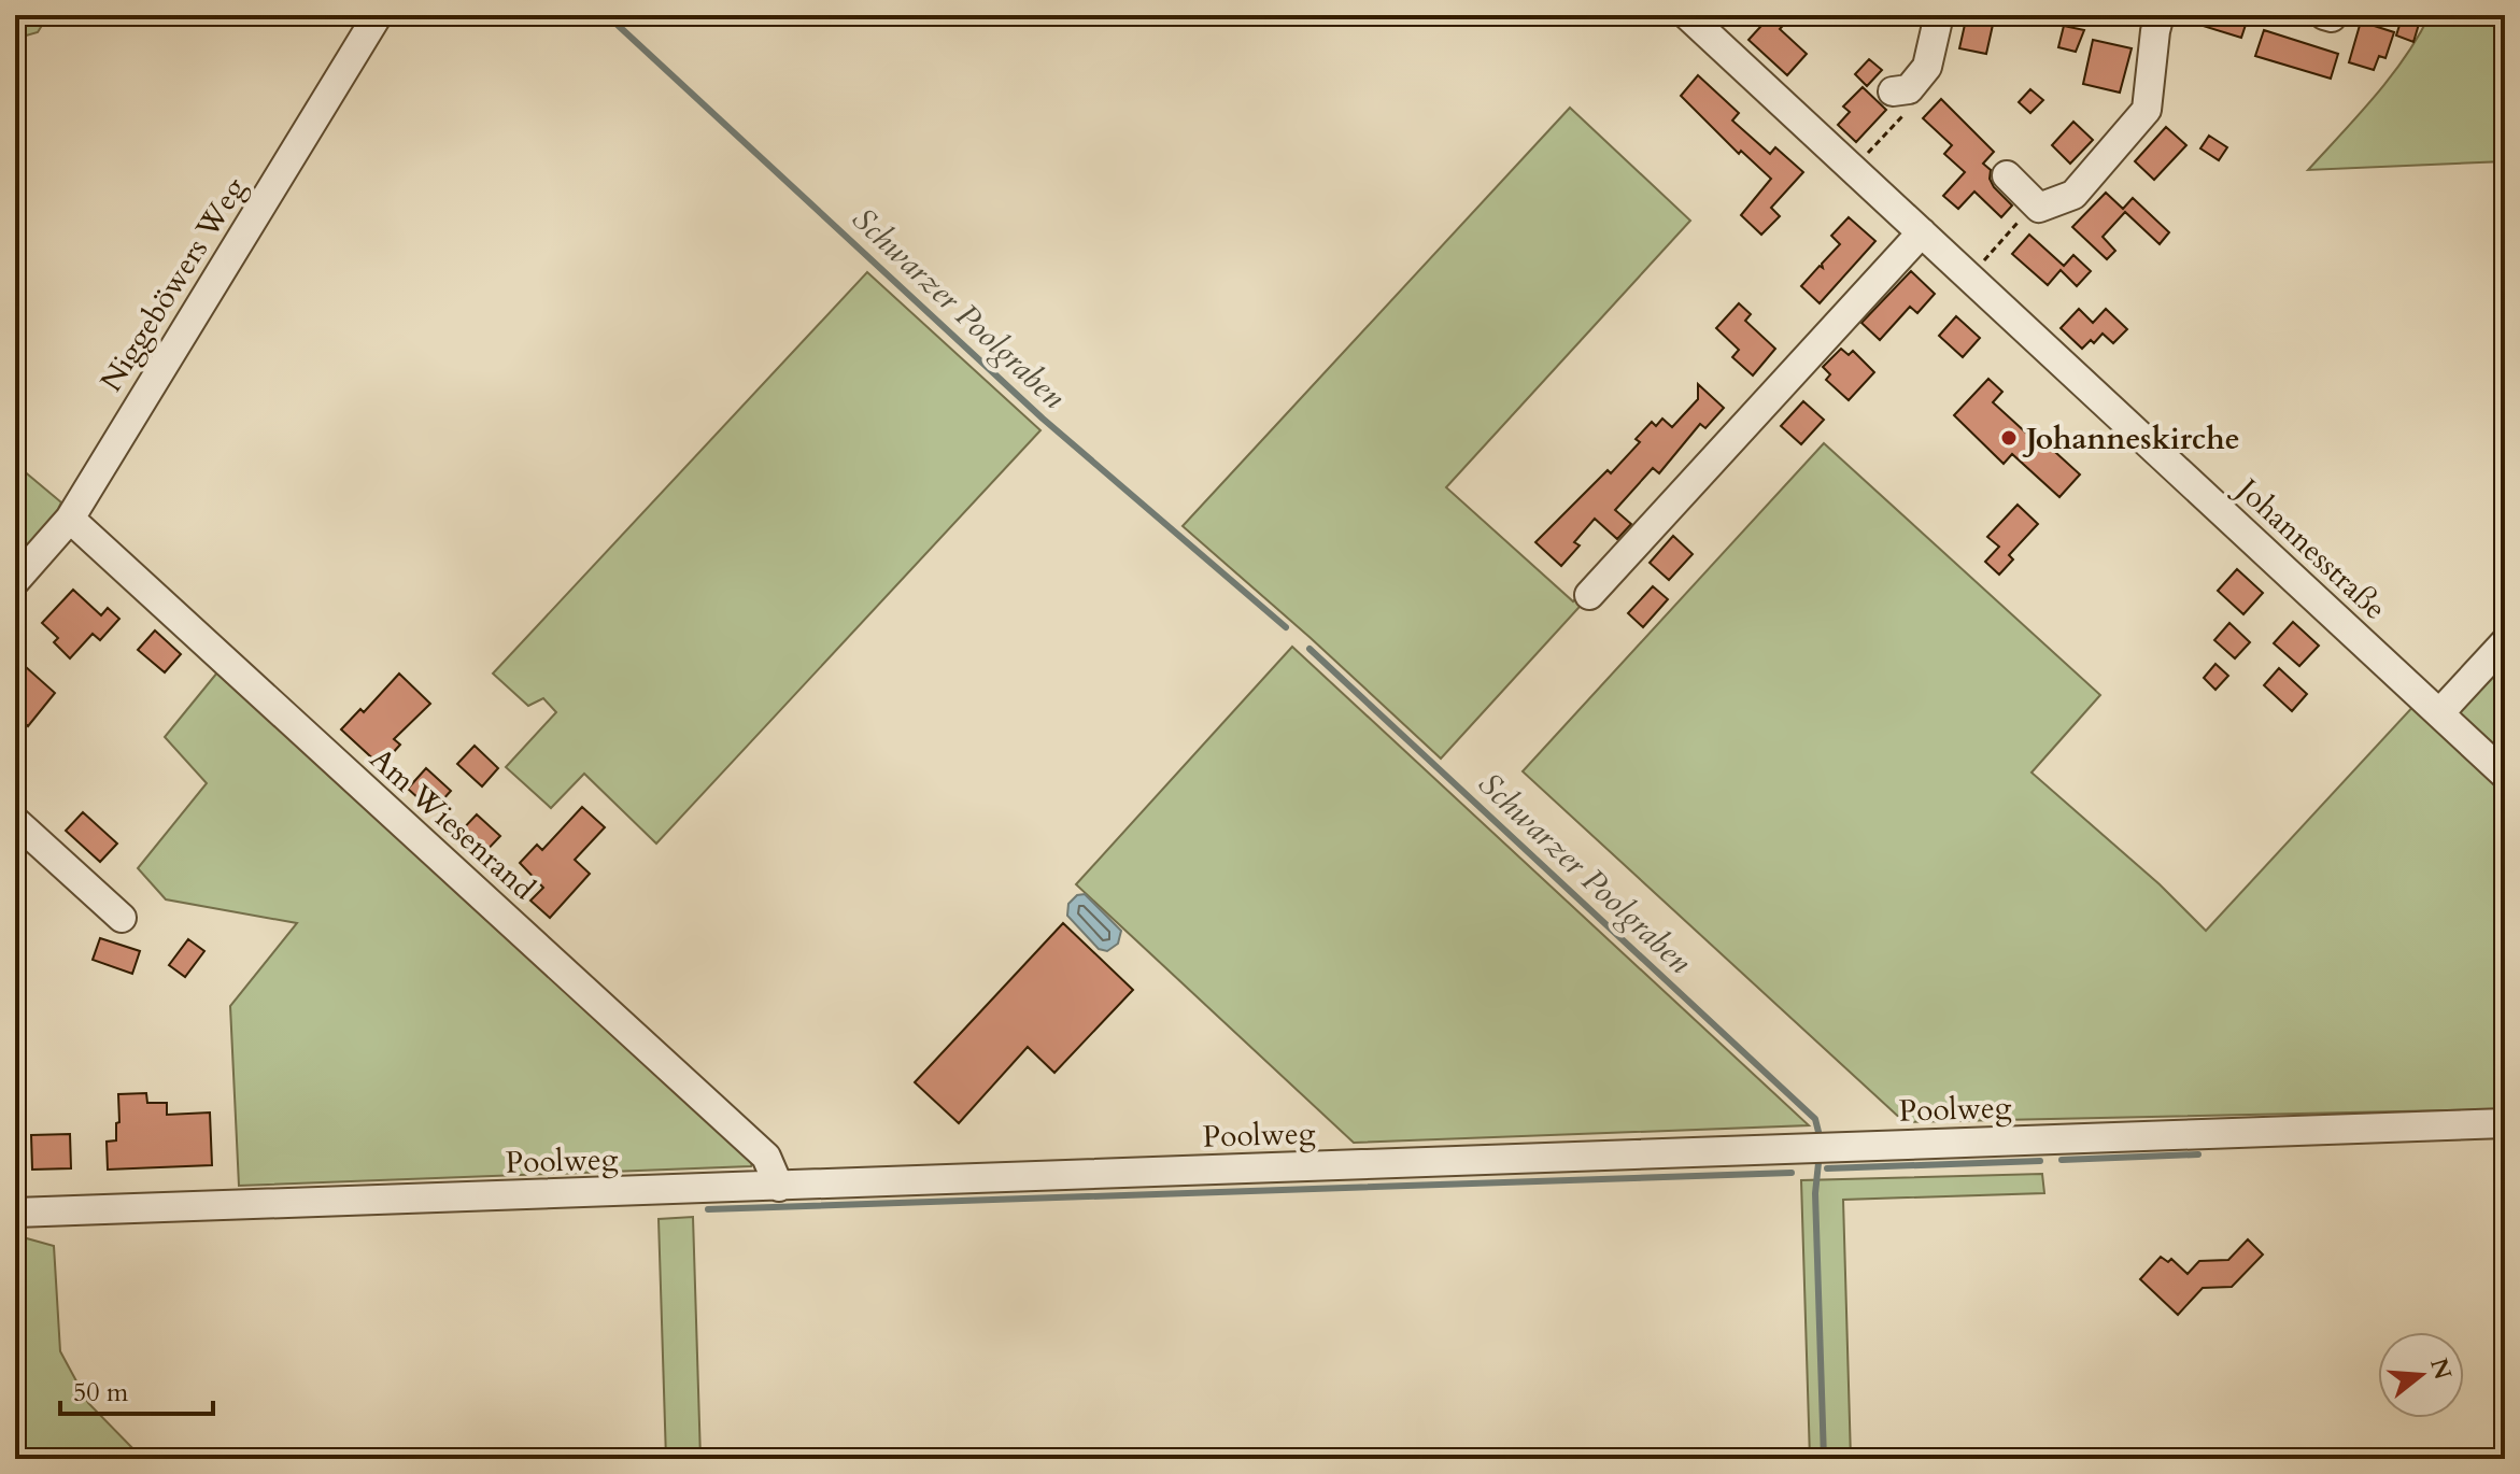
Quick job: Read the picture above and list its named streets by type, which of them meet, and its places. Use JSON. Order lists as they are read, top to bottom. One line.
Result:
{"streets":{"street":["Niggeböwers Weg","Johannesstraße","Am Wiesenrand","Poolweg"]},"crossings":[["Niggeböwers Weg","Am Wiesenrand"],["Am Wiesenrand","Poolweg"]],"water":["Schwarzer Poolgraben"],"places":["Johanneskirche"],"scale_bar":"50 m","north":"right"}
